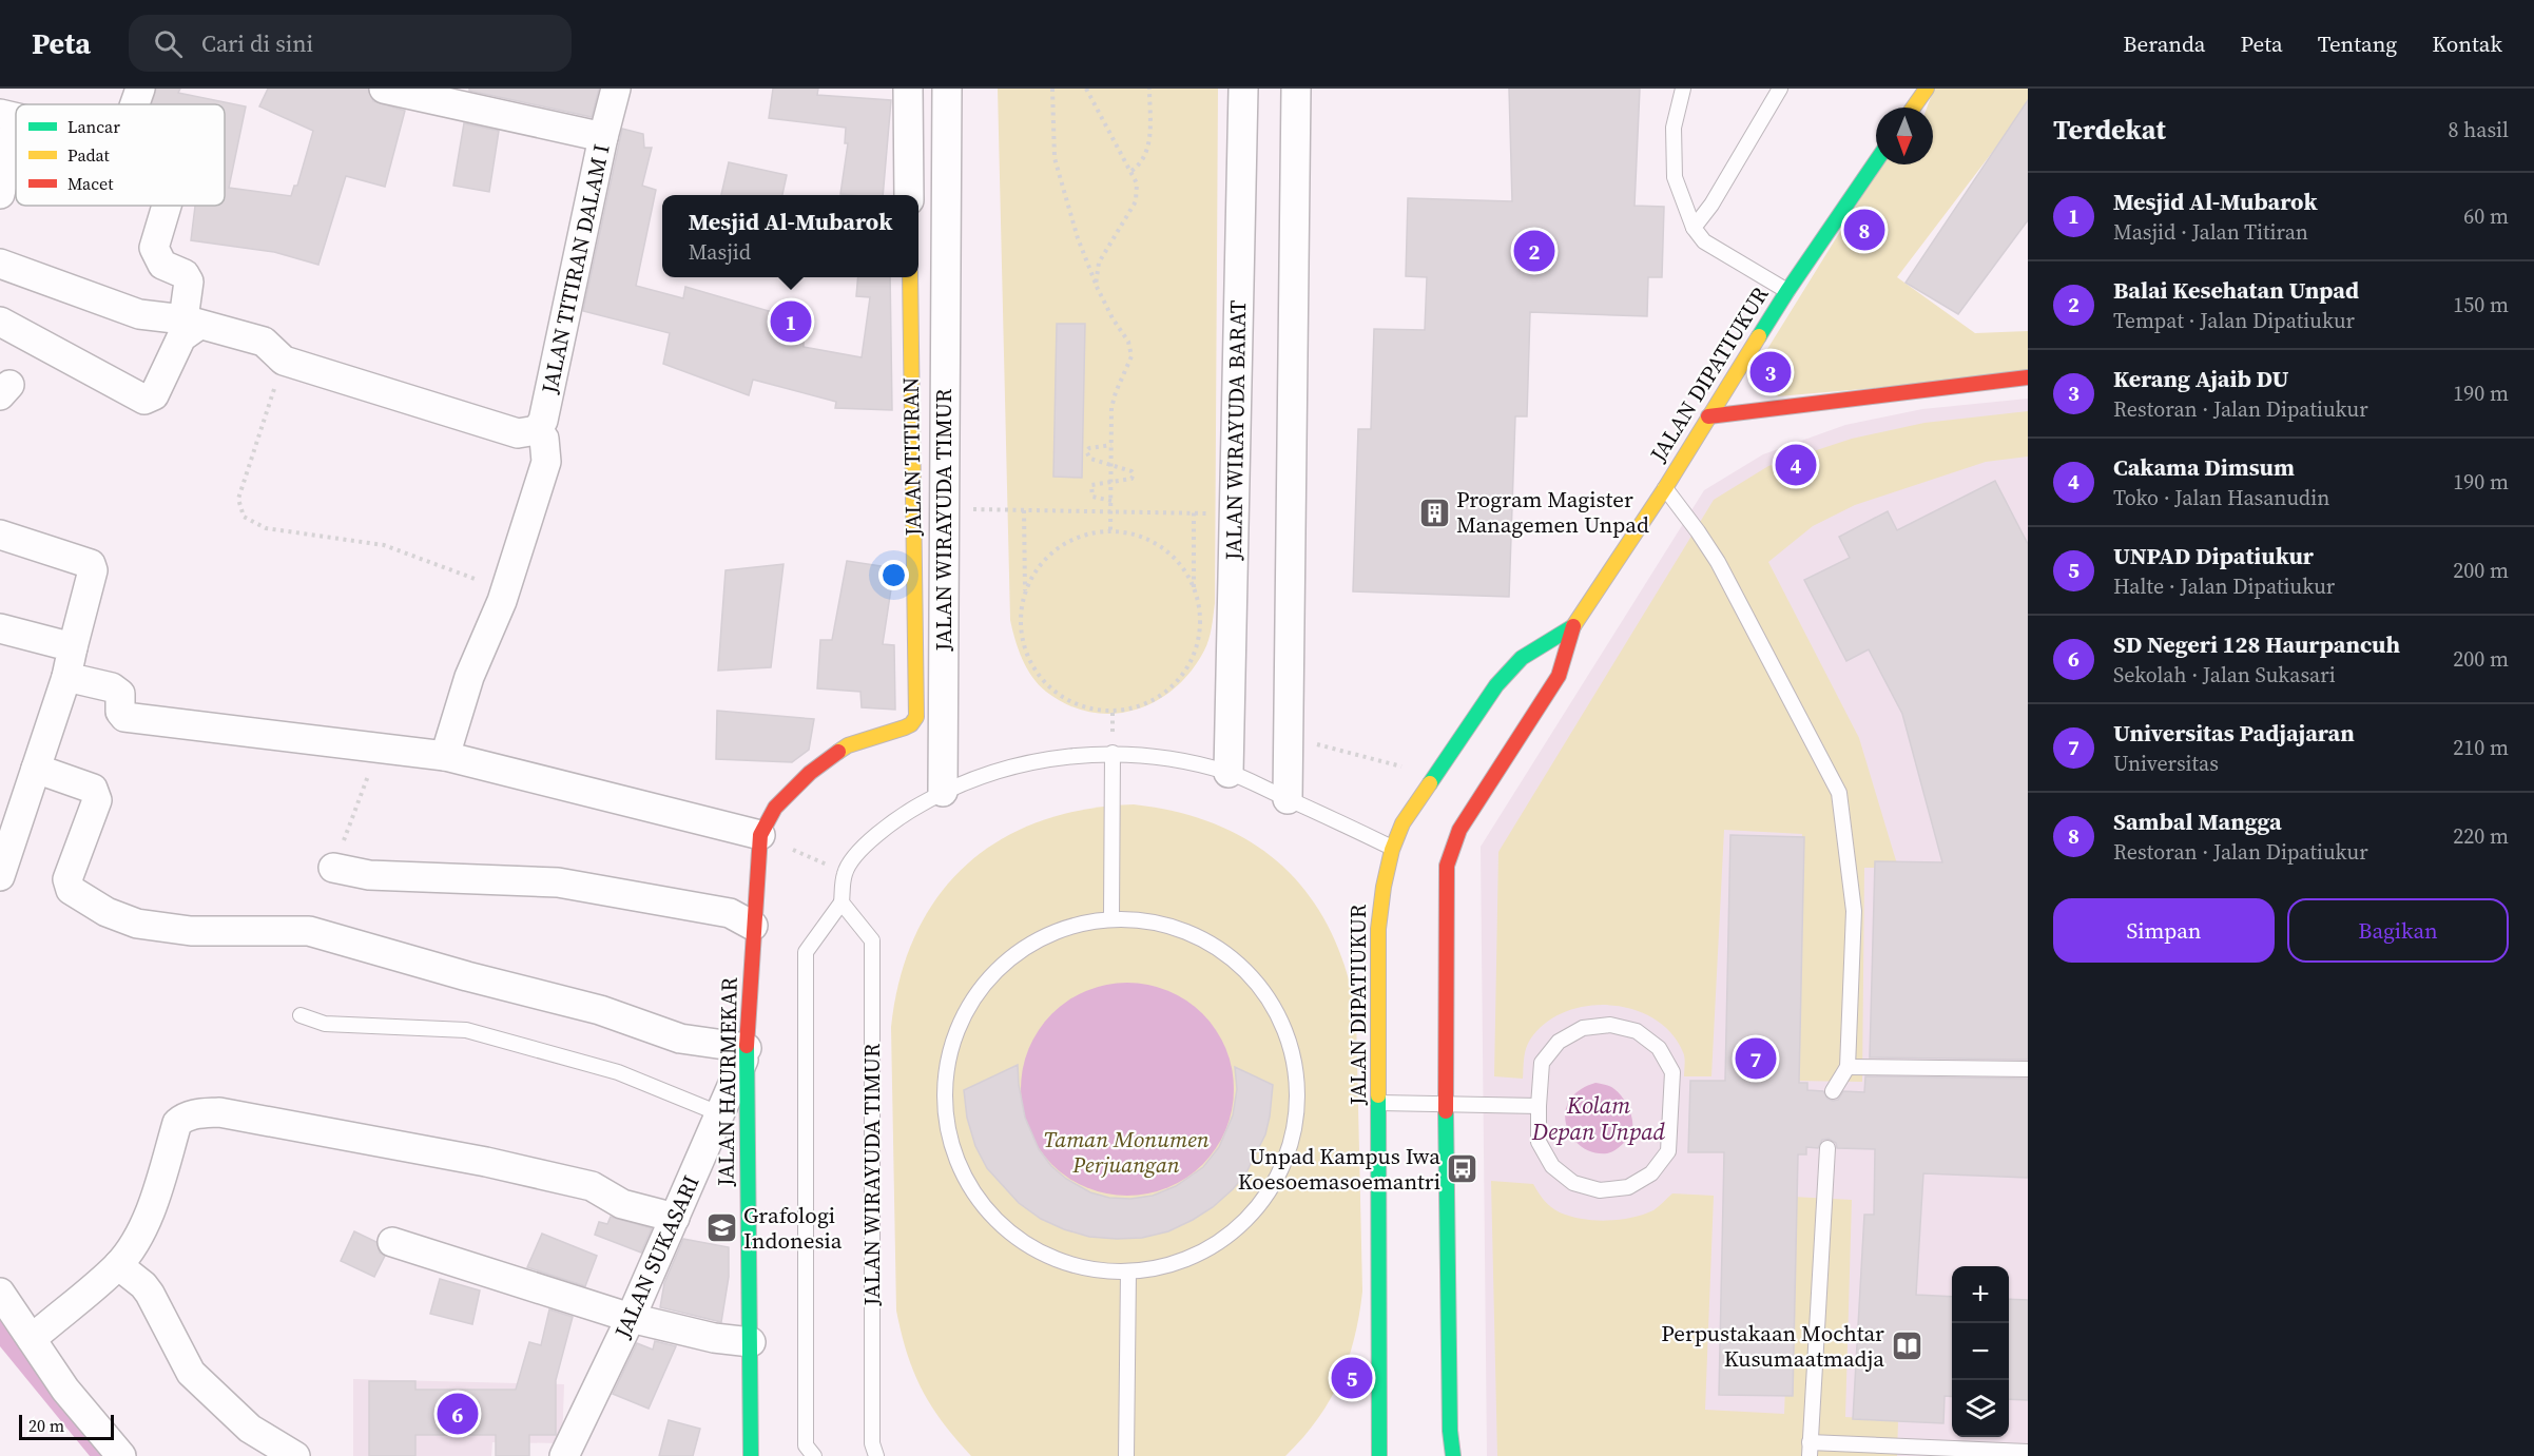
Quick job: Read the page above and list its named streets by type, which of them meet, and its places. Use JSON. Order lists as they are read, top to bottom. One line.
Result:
{"streets":{"main road":["JALAN DIPATIUKUR","JALAN TITIRAN","JALAN HAURMEKAR"],"street":["JALAN TITIRAN DALAM I","JALAN WIRAYUDA BARAT","JALAN WIRAYUDA TIMUR","JALAN SUKASARI"]},"crossings":[["JALAN TITIRAN","JALAN HAURMEKAR"],["JALAN HAURMEKAR","JALAN SUKASARI"]],"water":["Kolam Depan Unpad"],"parks":["Taman Monumen Perjuangan"],"places":{"building":["Program Magister Managemen Unpad"],"bus stop":["Unpad Kampus Iwa Koesoemasoemantri"],"school or university":["Grafologi Indonesia"],"library":["Perpustakaan Mochtar Kusumaatmadja"]},"legend":["Lancar","Padat","Macet"],"scale_bar":"20 m","north":"bottom","page":{"header":"Peta","search":"Cari di sini","nav":["Beranda","Peta","Tentang","Kontak"],"heading":["Terdekat","8 hasil"],"list":[{"mark":"1","name":"Mesjid Al-Mubarok","note":"Masjid · Jalan Titiran","value":"60 m"},{"mark":"2","name":"Balai Kesehatan Unpad","note":"Tempat · Jalan Dipatiukur","value":"150 m"},{"mark":"3","name":"Kerang Ajaib DU","note":"Restoran · Jalan Dipatiukur","value":"190 m"},{"mark":"4","name":"Cakama Dimsum","note":"Toko · Jalan Hasanudin","value":"190 m"},{"mark":"5","name":"UNPAD Dipatiukur","note":"Halte · Jalan Dipatiukur","value":"200 m"},{"mark":"6","name":"SD Negeri 128 Haurpancuh","note":"Sekolah · Jalan Sukasari","value":"200 m"},{"mark":"7","name":"Universitas Padjajaran","note":"Universitas","value":"210 m"},{"mark":"8","name":"Sambal Mangga","note":"Restoran · Jalan Dipatiukur","value":"220 m"}],"popup":["Mesjid Al-Mubarok","Masjid"],"pins":["8","2","1","3","4","7","5","6"],"buttons":["Simpan","Bagikan"],"map_buttons":["+","−"],"scale":"20 m"}}
